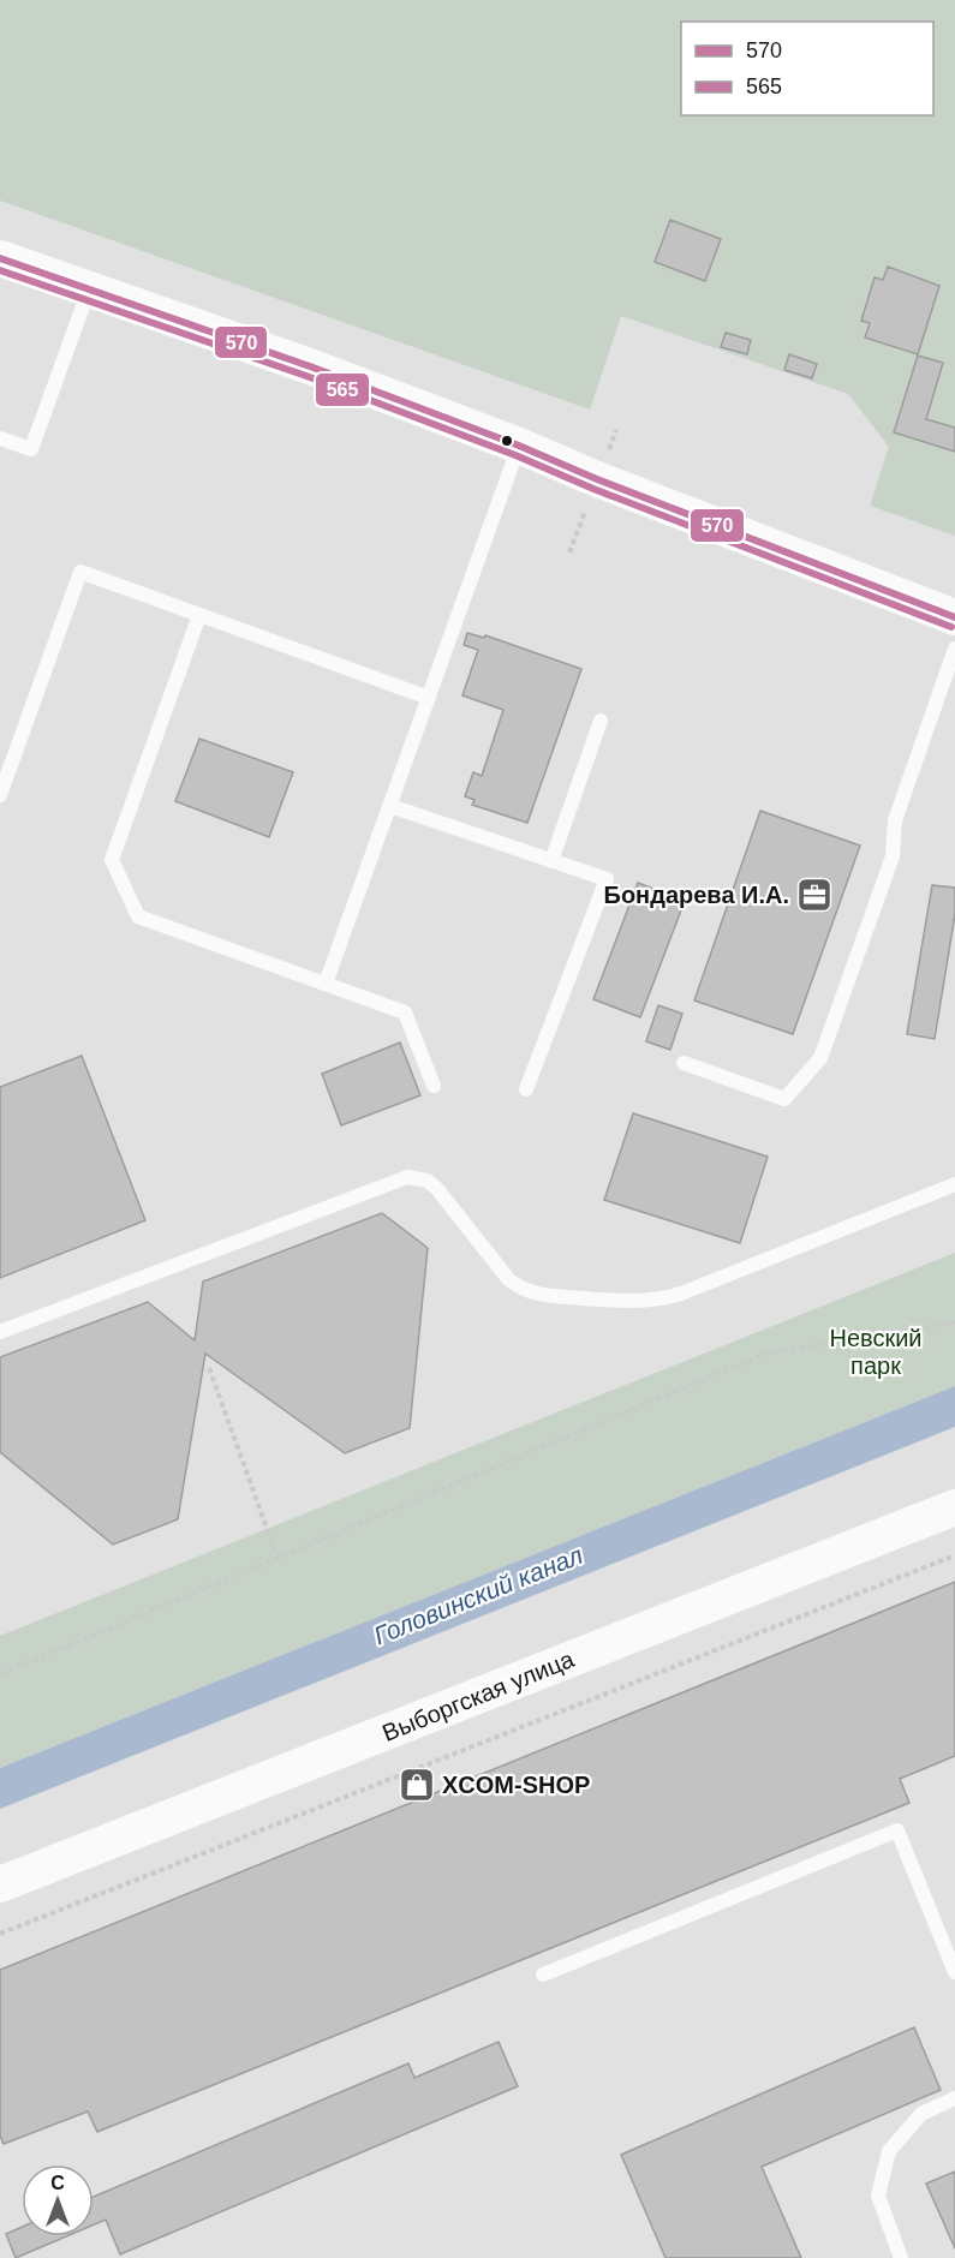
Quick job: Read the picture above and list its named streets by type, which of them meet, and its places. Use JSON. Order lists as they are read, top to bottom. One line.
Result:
{"streets":{"street":["Выборгская улица"]},"water":["Головинский канал"],"parks":["Невский парк"],"places":{"office":["Бондарева И.А."],"shop":["XCOM-SHOP"]},"lines":["transit line 570","transit line 565"],"legend":["570","565"],"north":"top"}
